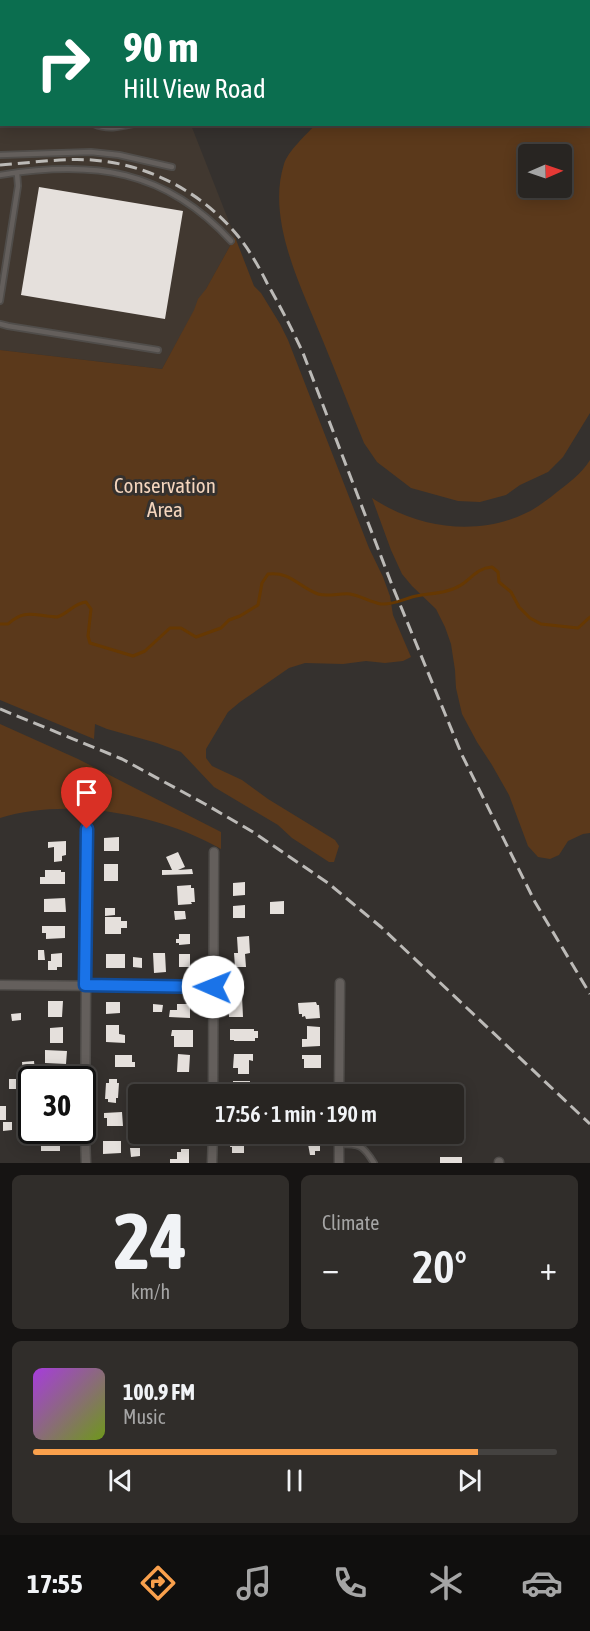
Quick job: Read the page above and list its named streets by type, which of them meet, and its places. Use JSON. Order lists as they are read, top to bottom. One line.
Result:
{"parks":["Conservation Area"],"north":"right","page":{"turn":["90 m","Hill View Road"],"limit":"30","trip":"17:56 · 1 min · 190 m","tile":[["24","km/h"],"Climate"],"heat":["−","20°","+"],"song":["100.9 FM","Music"],"tabs":"17:55"}}
